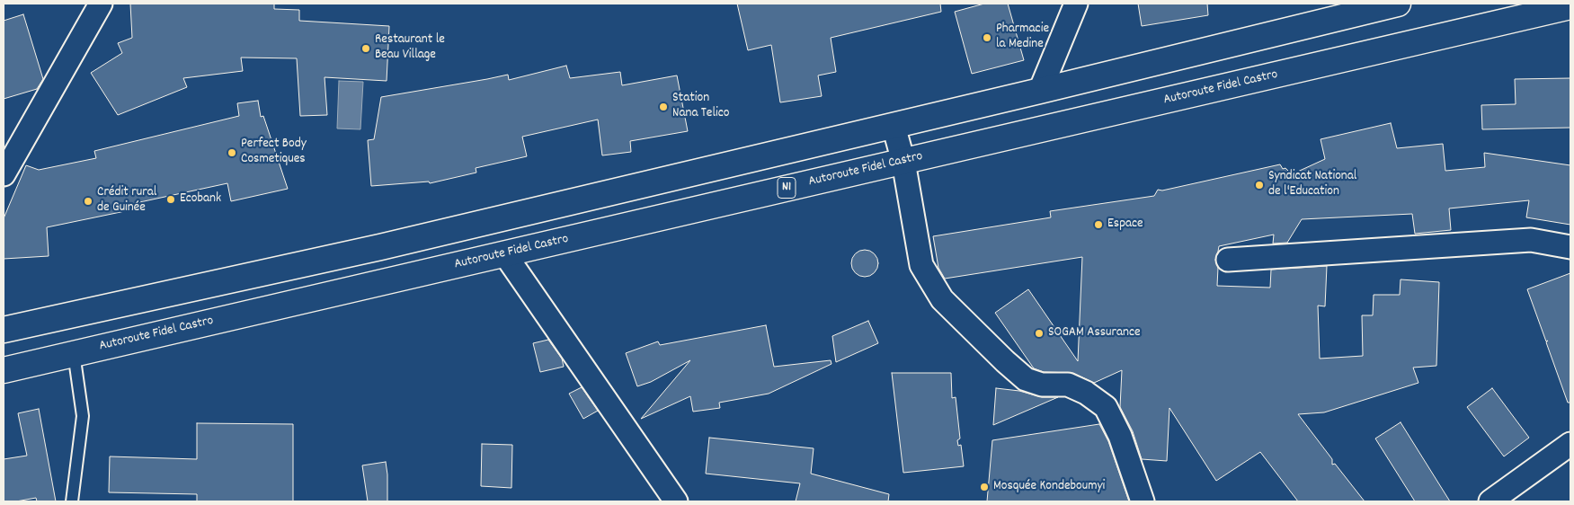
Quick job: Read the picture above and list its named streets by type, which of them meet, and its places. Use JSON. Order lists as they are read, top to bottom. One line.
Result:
{"streets":{"highway":["Autoroute Fidel Castro","N1"]},"places":["Pharmacie la Medine","Restaurant le Beau Village","Station Nana Telico","Perfect Body Cosmetiques","Syndicat National de l'Education","Ecobank","Crédit rural de Guinée","Espace","SOGAM Assurance","Mosquée Kondeboumyi"]}
